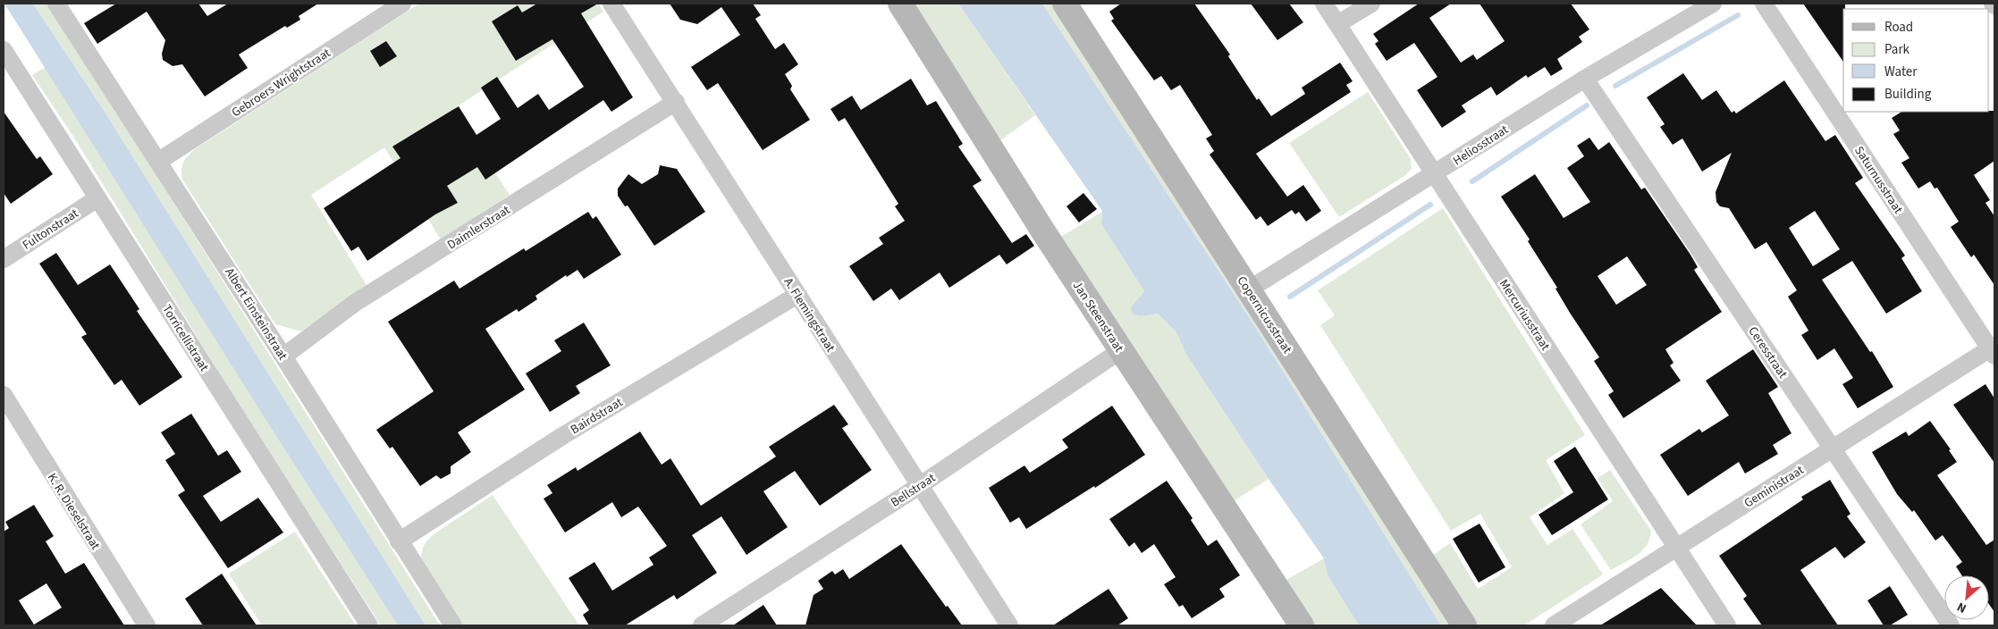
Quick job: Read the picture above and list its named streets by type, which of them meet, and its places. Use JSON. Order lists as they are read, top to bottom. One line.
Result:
{"streets":{"street":["Gebroers Wrightstraat","Heliosstraat","Saturnusstraat","Daimlerstraat","Fultonstraat","Albert Einsteinstraat","A. Flemingstraat","Copernicusstraat","Mercuriusstraat","Jan Steenstraat","Torricellistraat","Ceresstraat","Bairdstraat","Geministraat","Bellstraat","K. R. Dieselstraat"]},"crossings":[["Gebroers Wrightstraat","Albert Einsteinstraat"],["Heliosstraat","Copernicusstraat"],["Heliosstraat","Mercuriusstraat"],["Heliosstraat","Ceresstraat"],["Saturnusstraat","Geministraat"],["Daimlerstraat","Albert Einsteinstraat"],["Daimlerstraat","A. Flemingstraat"],["Fultonstraat","Torricellistraat"],["Albert Einsteinstraat","Bairdstraat"],["A. Flemingstraat","Bairdstraat"],["A. Flemingstraat","Bellstraat"],["Mercuriusstraat","Geministraat"],["Jan Steenstraat","Bellstraat"],["Ceresstraat","Geministraat"]],"legend":["Road","Park","Water","Building"],"north":"bottom left"}
